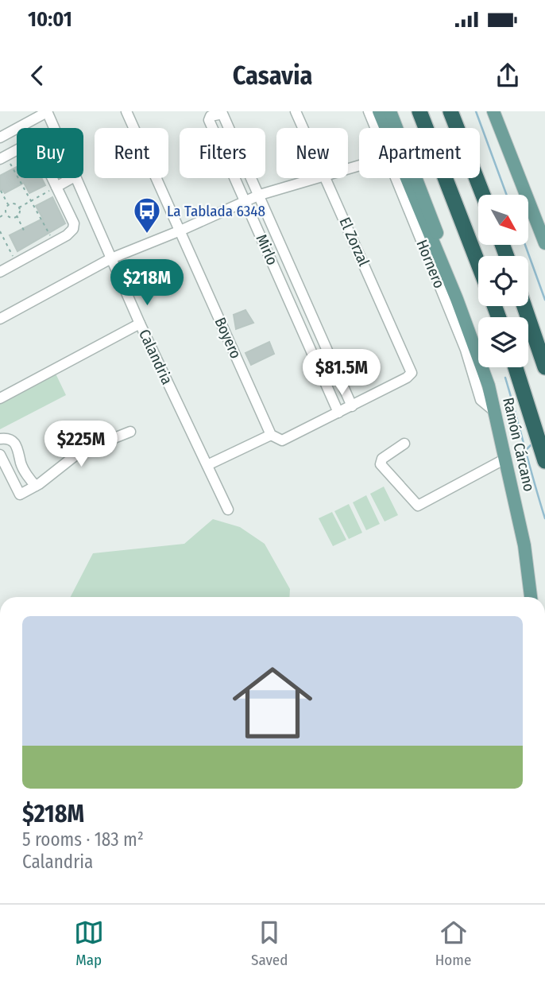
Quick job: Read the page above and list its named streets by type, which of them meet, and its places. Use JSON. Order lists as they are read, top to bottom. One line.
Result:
{"streets":{"main road":["Ramón Cárcano"],"street":["El Zorzal","Mirlo","Hornero","Boyero","Calandria"]},"crossings":[["El Zorzal","Mirlo"],["Hornero","Ramón Cárcano"]],"places":{"bus stop":["La Tablada 6348"]},"north":"bottom right","page":{"status":"10:01","header":"Casavia","chip":["Buy","Rent","Filters","New","Apartment"],"price":["$218M","$81.5M","$225M"],"list":[{"name":"$218M","note":"5 rooms · 183 m² · Calandria"}],"tabs":["Map","Saved","Home"]}}
